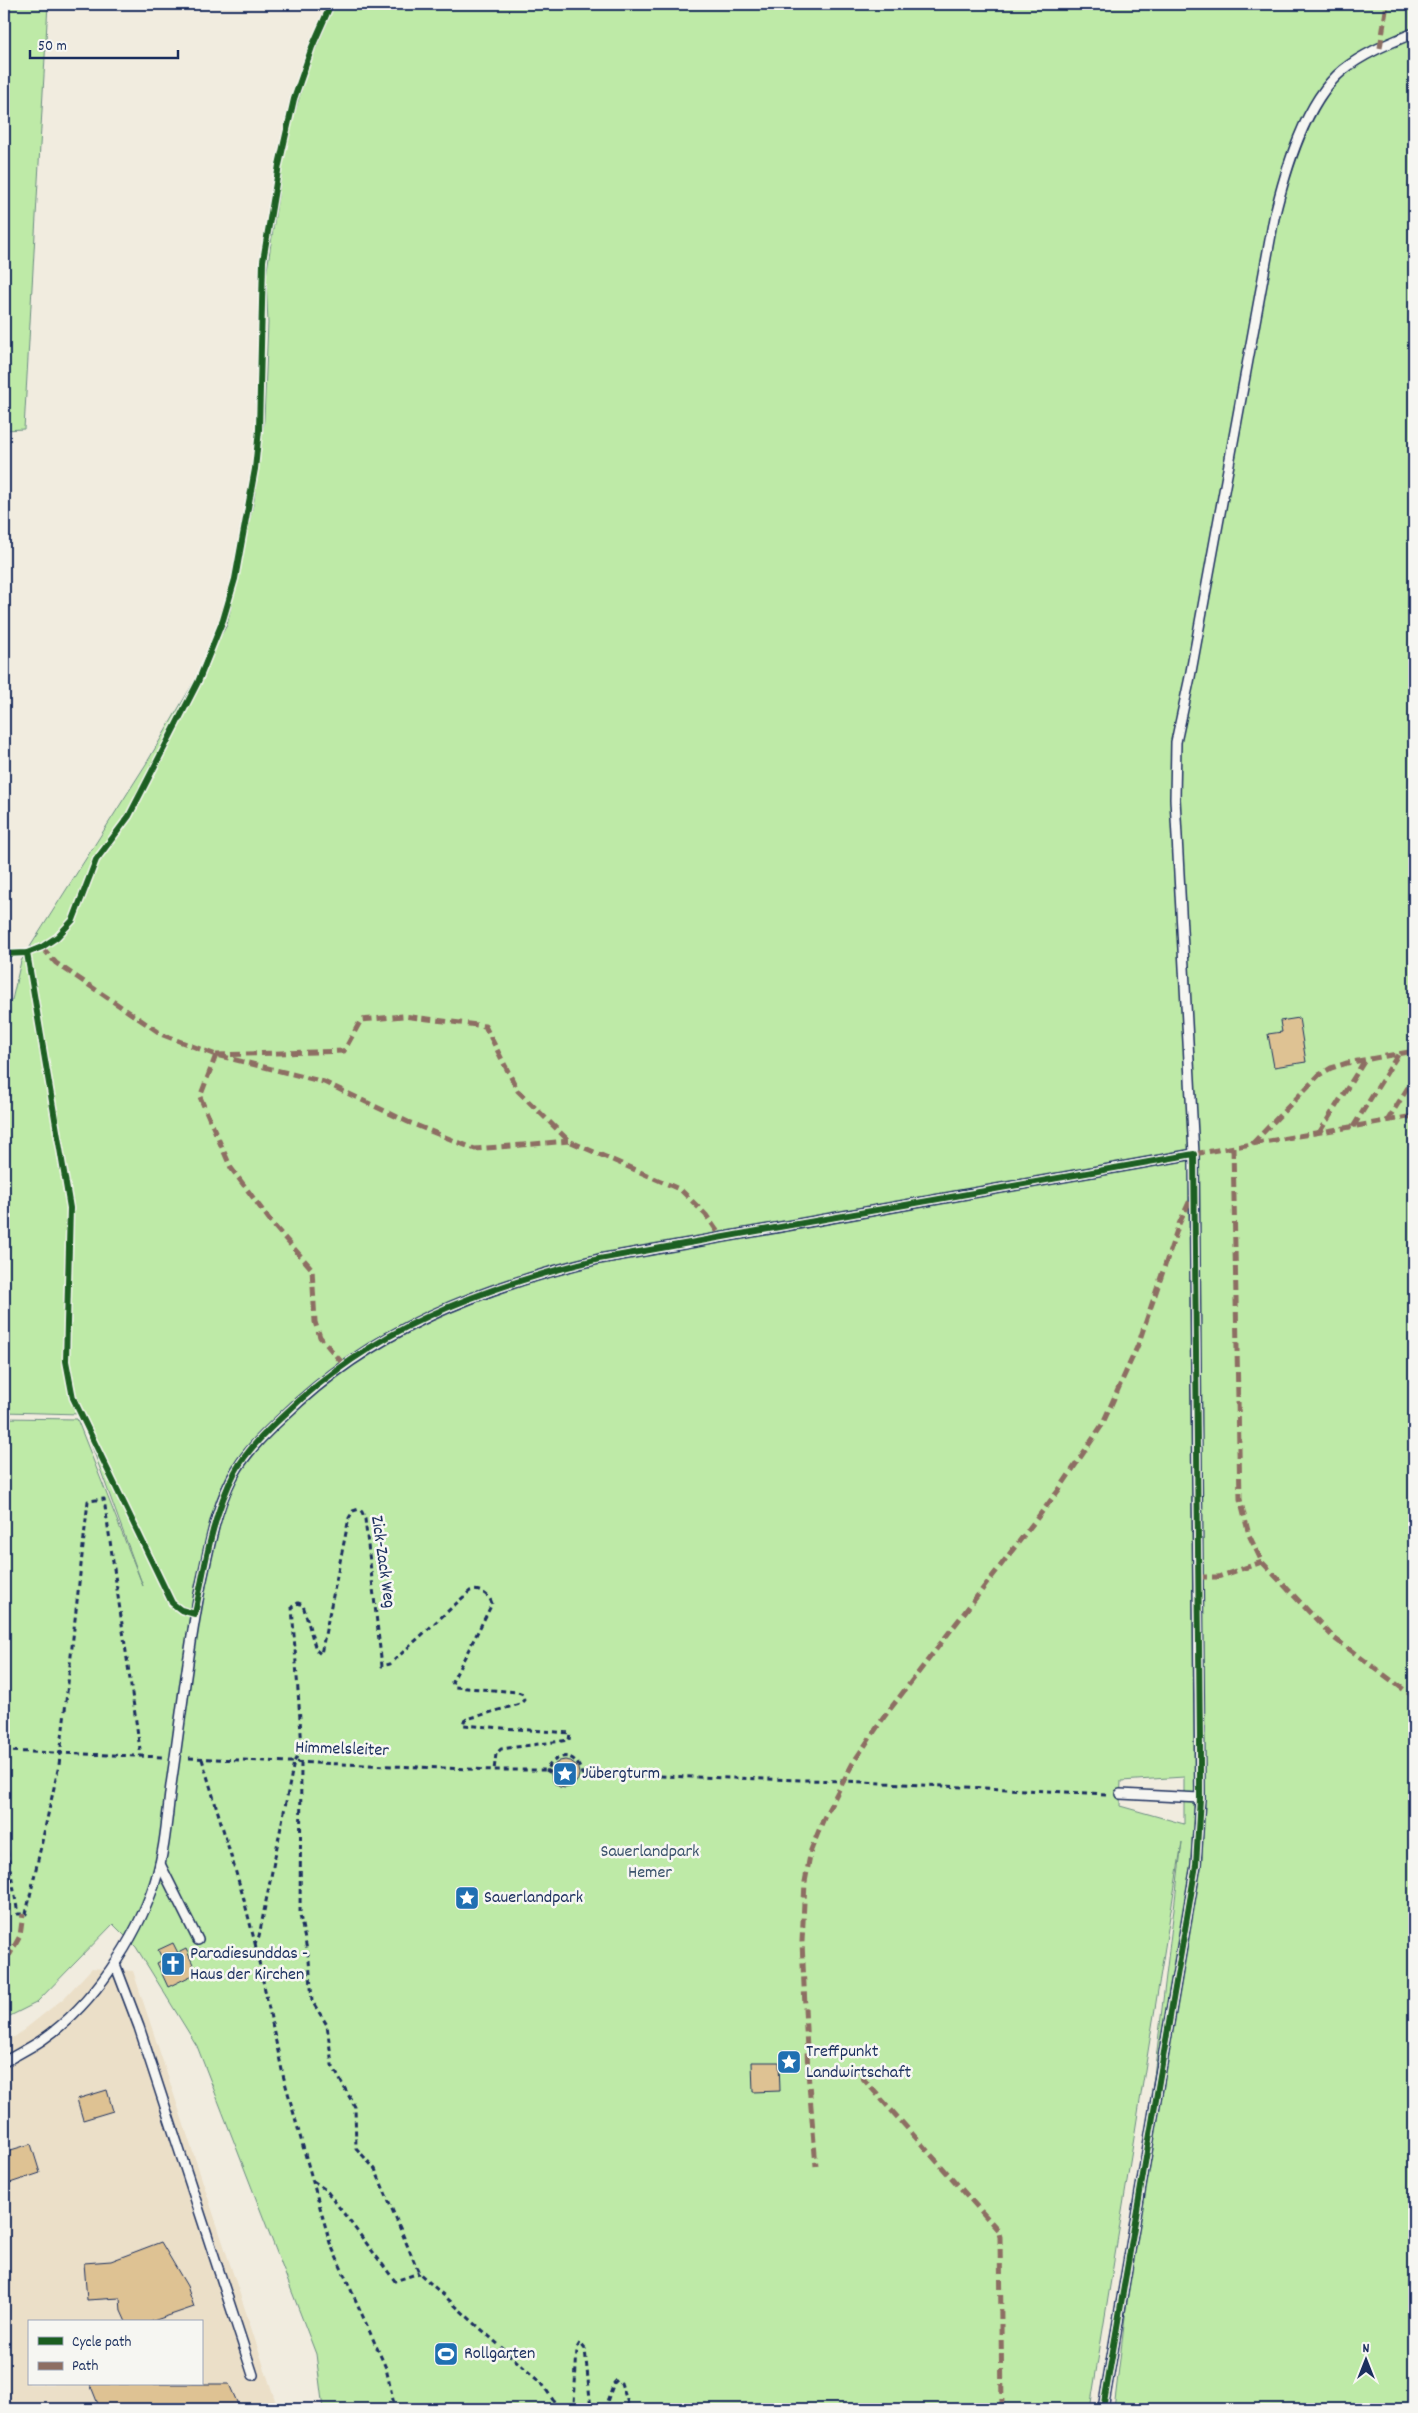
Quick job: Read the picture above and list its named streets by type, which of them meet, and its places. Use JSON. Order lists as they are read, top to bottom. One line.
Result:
{"streets":{"path":["Zick-Zack Weg","Himmelsleiter"]},"crossings":[["Zick-Zack Weg","Himmelsleiter"]],"parks":["Sauerlandpark Hemer"],"places":{"place":["Jübergturm","Sauerlandpark","Treffpunkt Landwirtschaft"],"church":["Paradiesunddas - Haus der Kirchen"],"sports":["Rollgarten"]},"legend":["Cycle path","Path"],"scale_bar":"50 m","north":"top"}
